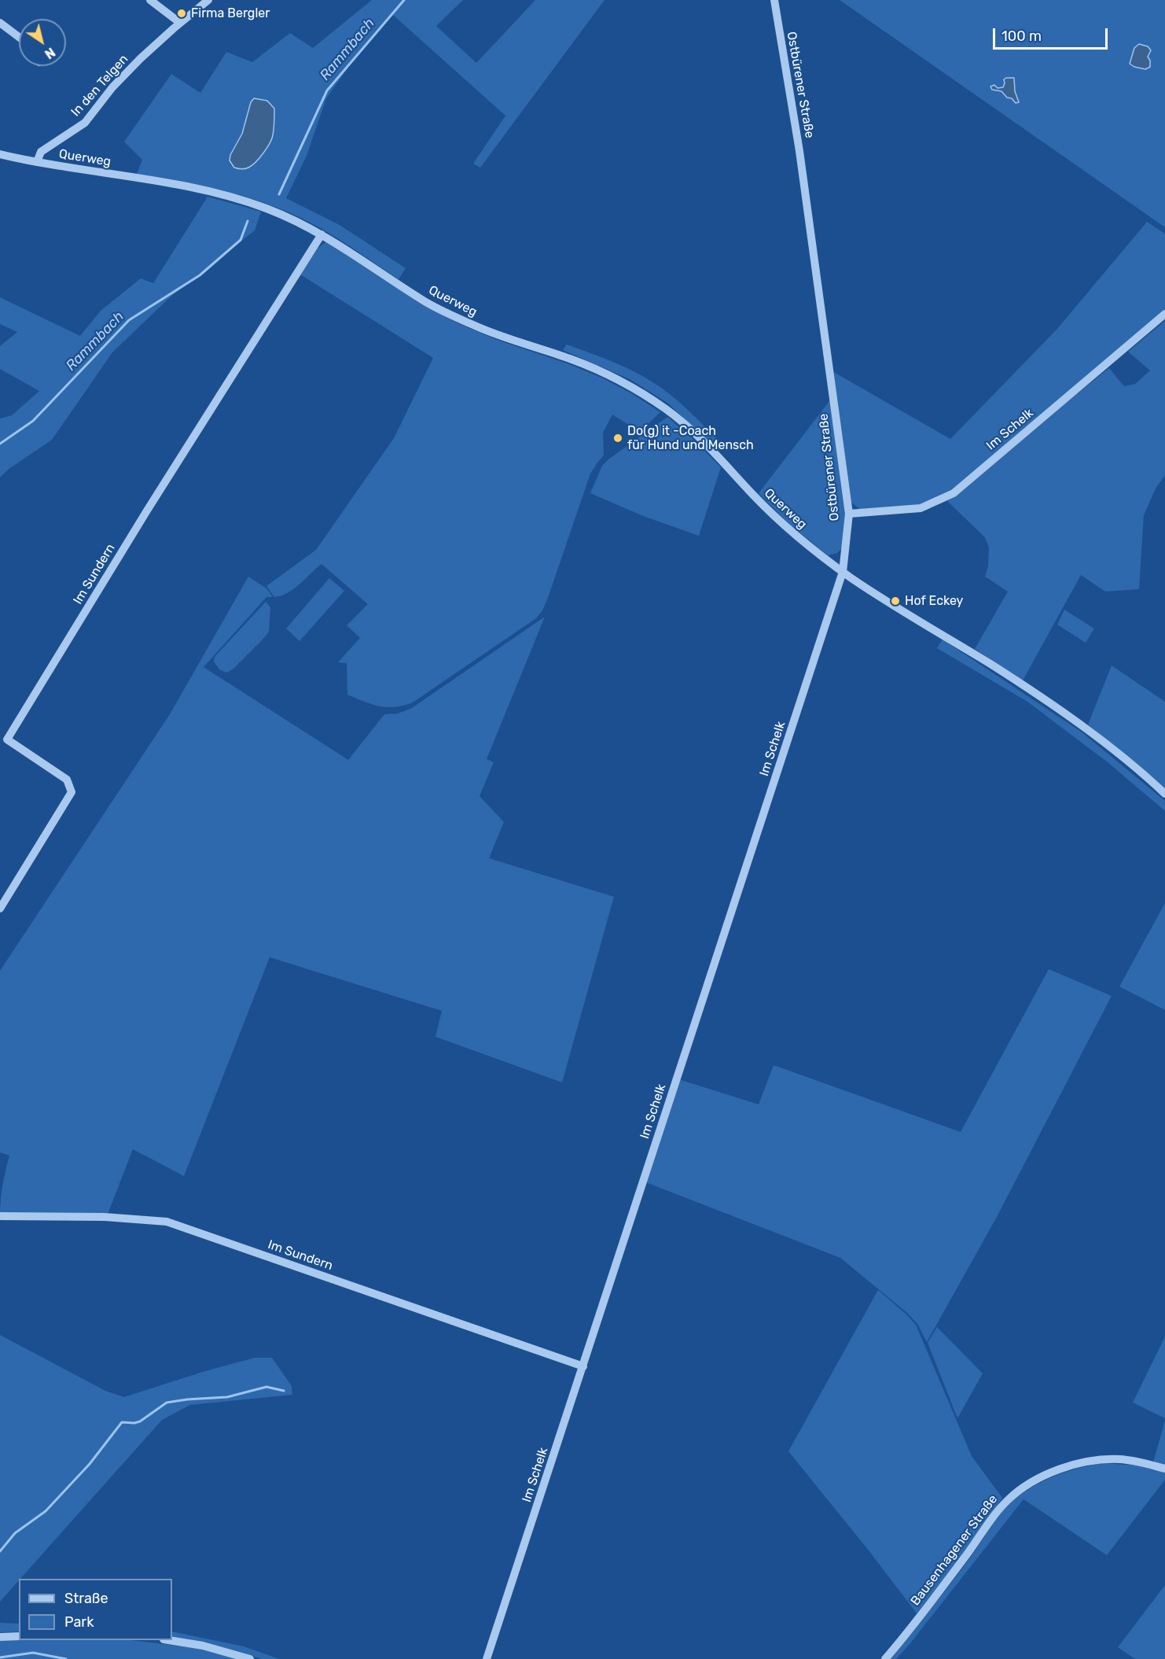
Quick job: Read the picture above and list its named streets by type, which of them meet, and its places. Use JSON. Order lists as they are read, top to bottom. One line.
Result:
{"streets":{"street":["Ostbürener Straße","In den Telgen","Querweg","Im Schelk","Im Sundern","Bausenhagener Straße"]},"crossings":[["Ostbürener Straße","Querweg"],["Ostbürener Straße","Im Schelk"],["In den Telgen","Querweg"],["Querweg","Im Schelk"],["Querweg","Im Sundern"],["Im Schelk","Im Sundern"]],"water":["Rammbach"],"places":["Firma Bergler","Do(g) it -Coach für Hund und Mensch","Hof Eckey"],"legend":["Straße","Park"],"scale_bar":"100 m","north":"bottom right"}
